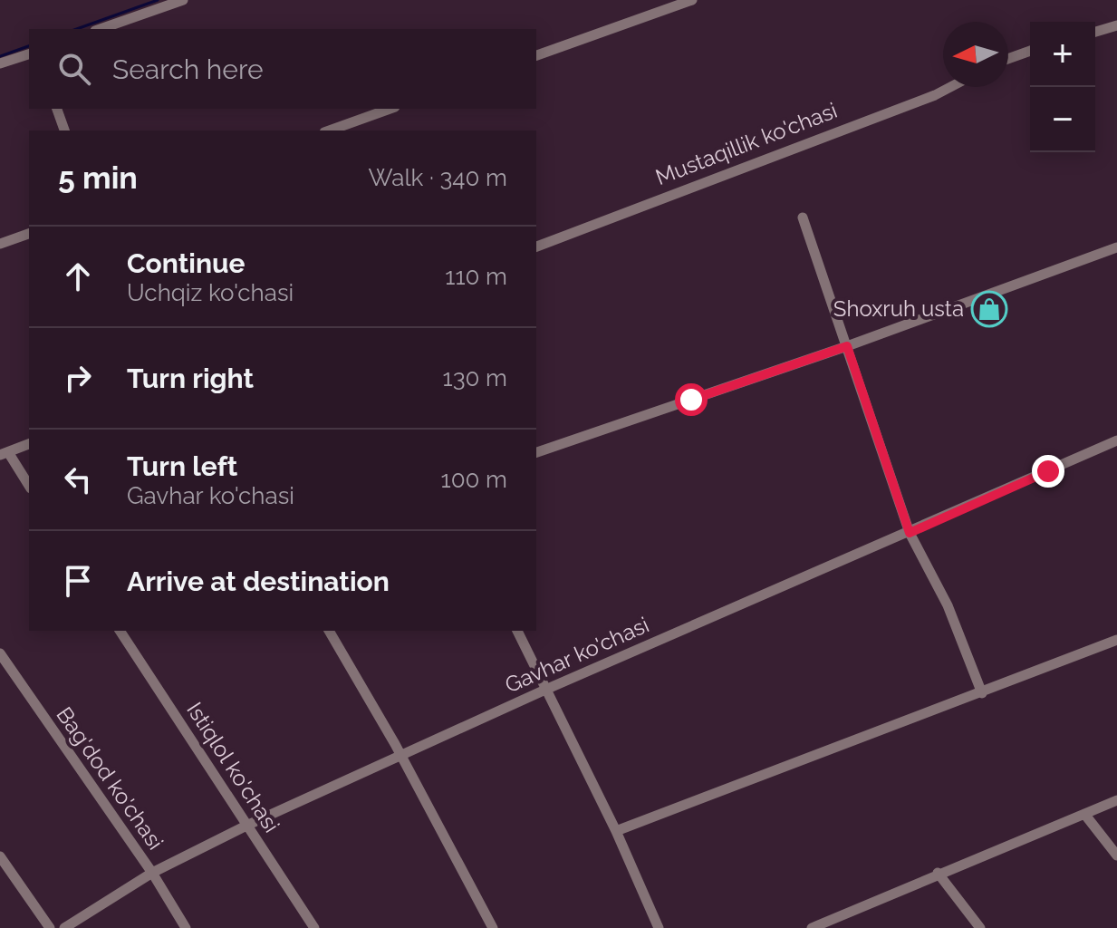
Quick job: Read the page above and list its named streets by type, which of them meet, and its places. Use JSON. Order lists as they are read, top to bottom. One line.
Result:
{"streets":{"street":["Mustaqillik ko'chasi","Gavhar ko'chasi","Istiqlol ko'chasi","Bag'dod ko'chasi"]},"crossings":[["Gavhar ko'chasi","Istiqlol ko'chasi"],["Gavhar ko'chasi","Bag'dod ko'chasi"]],"places":{"shop":["Shoxruh usta"]},"north":"left","page":{"map_buttons":["+","−"],"search":"Search here","heading":["5 min","Walk · 340 m"],"list":[["Continue","Uchqiz ko'chasi","110 m"],["Turn right","130 m"],["Turn left","Gavhar ko'chasi","100 m"],"Arrive at destination"]}}
